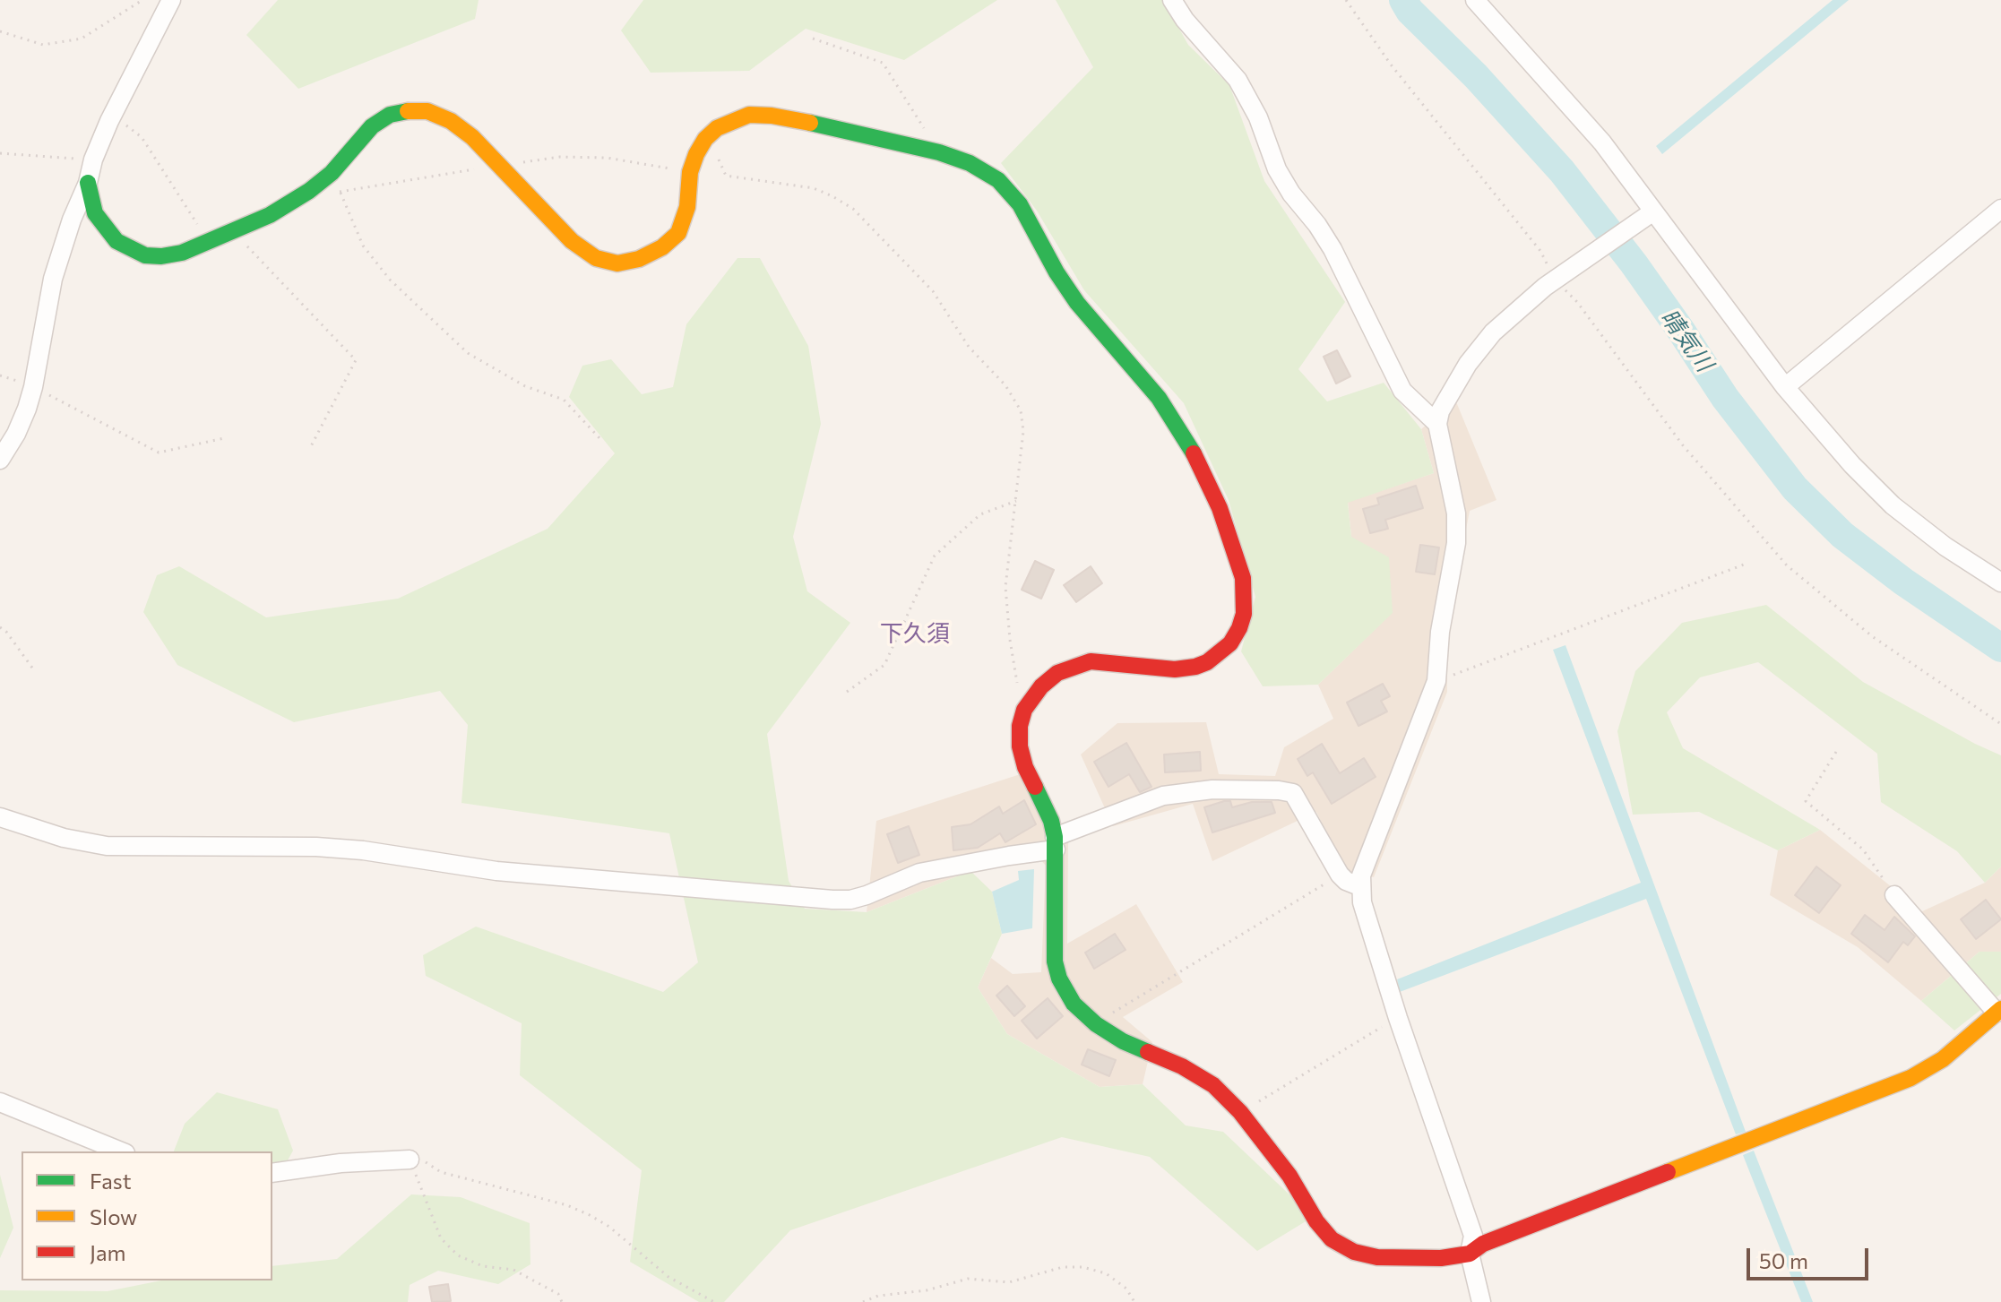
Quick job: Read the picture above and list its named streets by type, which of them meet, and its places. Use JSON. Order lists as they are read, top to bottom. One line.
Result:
{"districts":["下久須"],"water":["晴気川"],"legend":["Fast","Slow","Jam"],"scale_bar":"50 m"}
